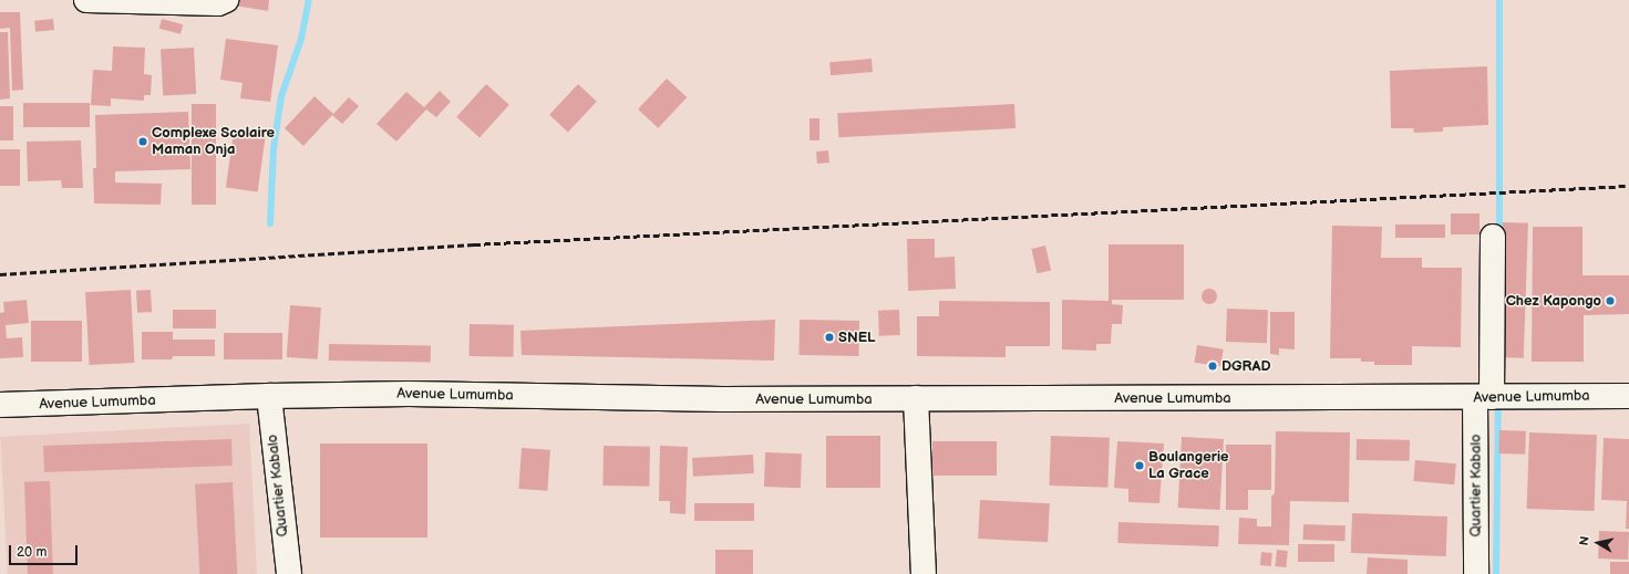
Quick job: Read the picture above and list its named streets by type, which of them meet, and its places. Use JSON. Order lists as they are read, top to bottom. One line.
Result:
{"streets":{"main road":["Avenue Lumumba","Quartier Kabalo"]},"crossings":[["Avenue Lumumba","Quartier Kabalo"]],"places":["Complexe Scolaire Maman Onja","Chez Kapongo","SNEL","DGRAD","Boulangerie La Grace"],"scale_bar":"20 m","north":"left"}
